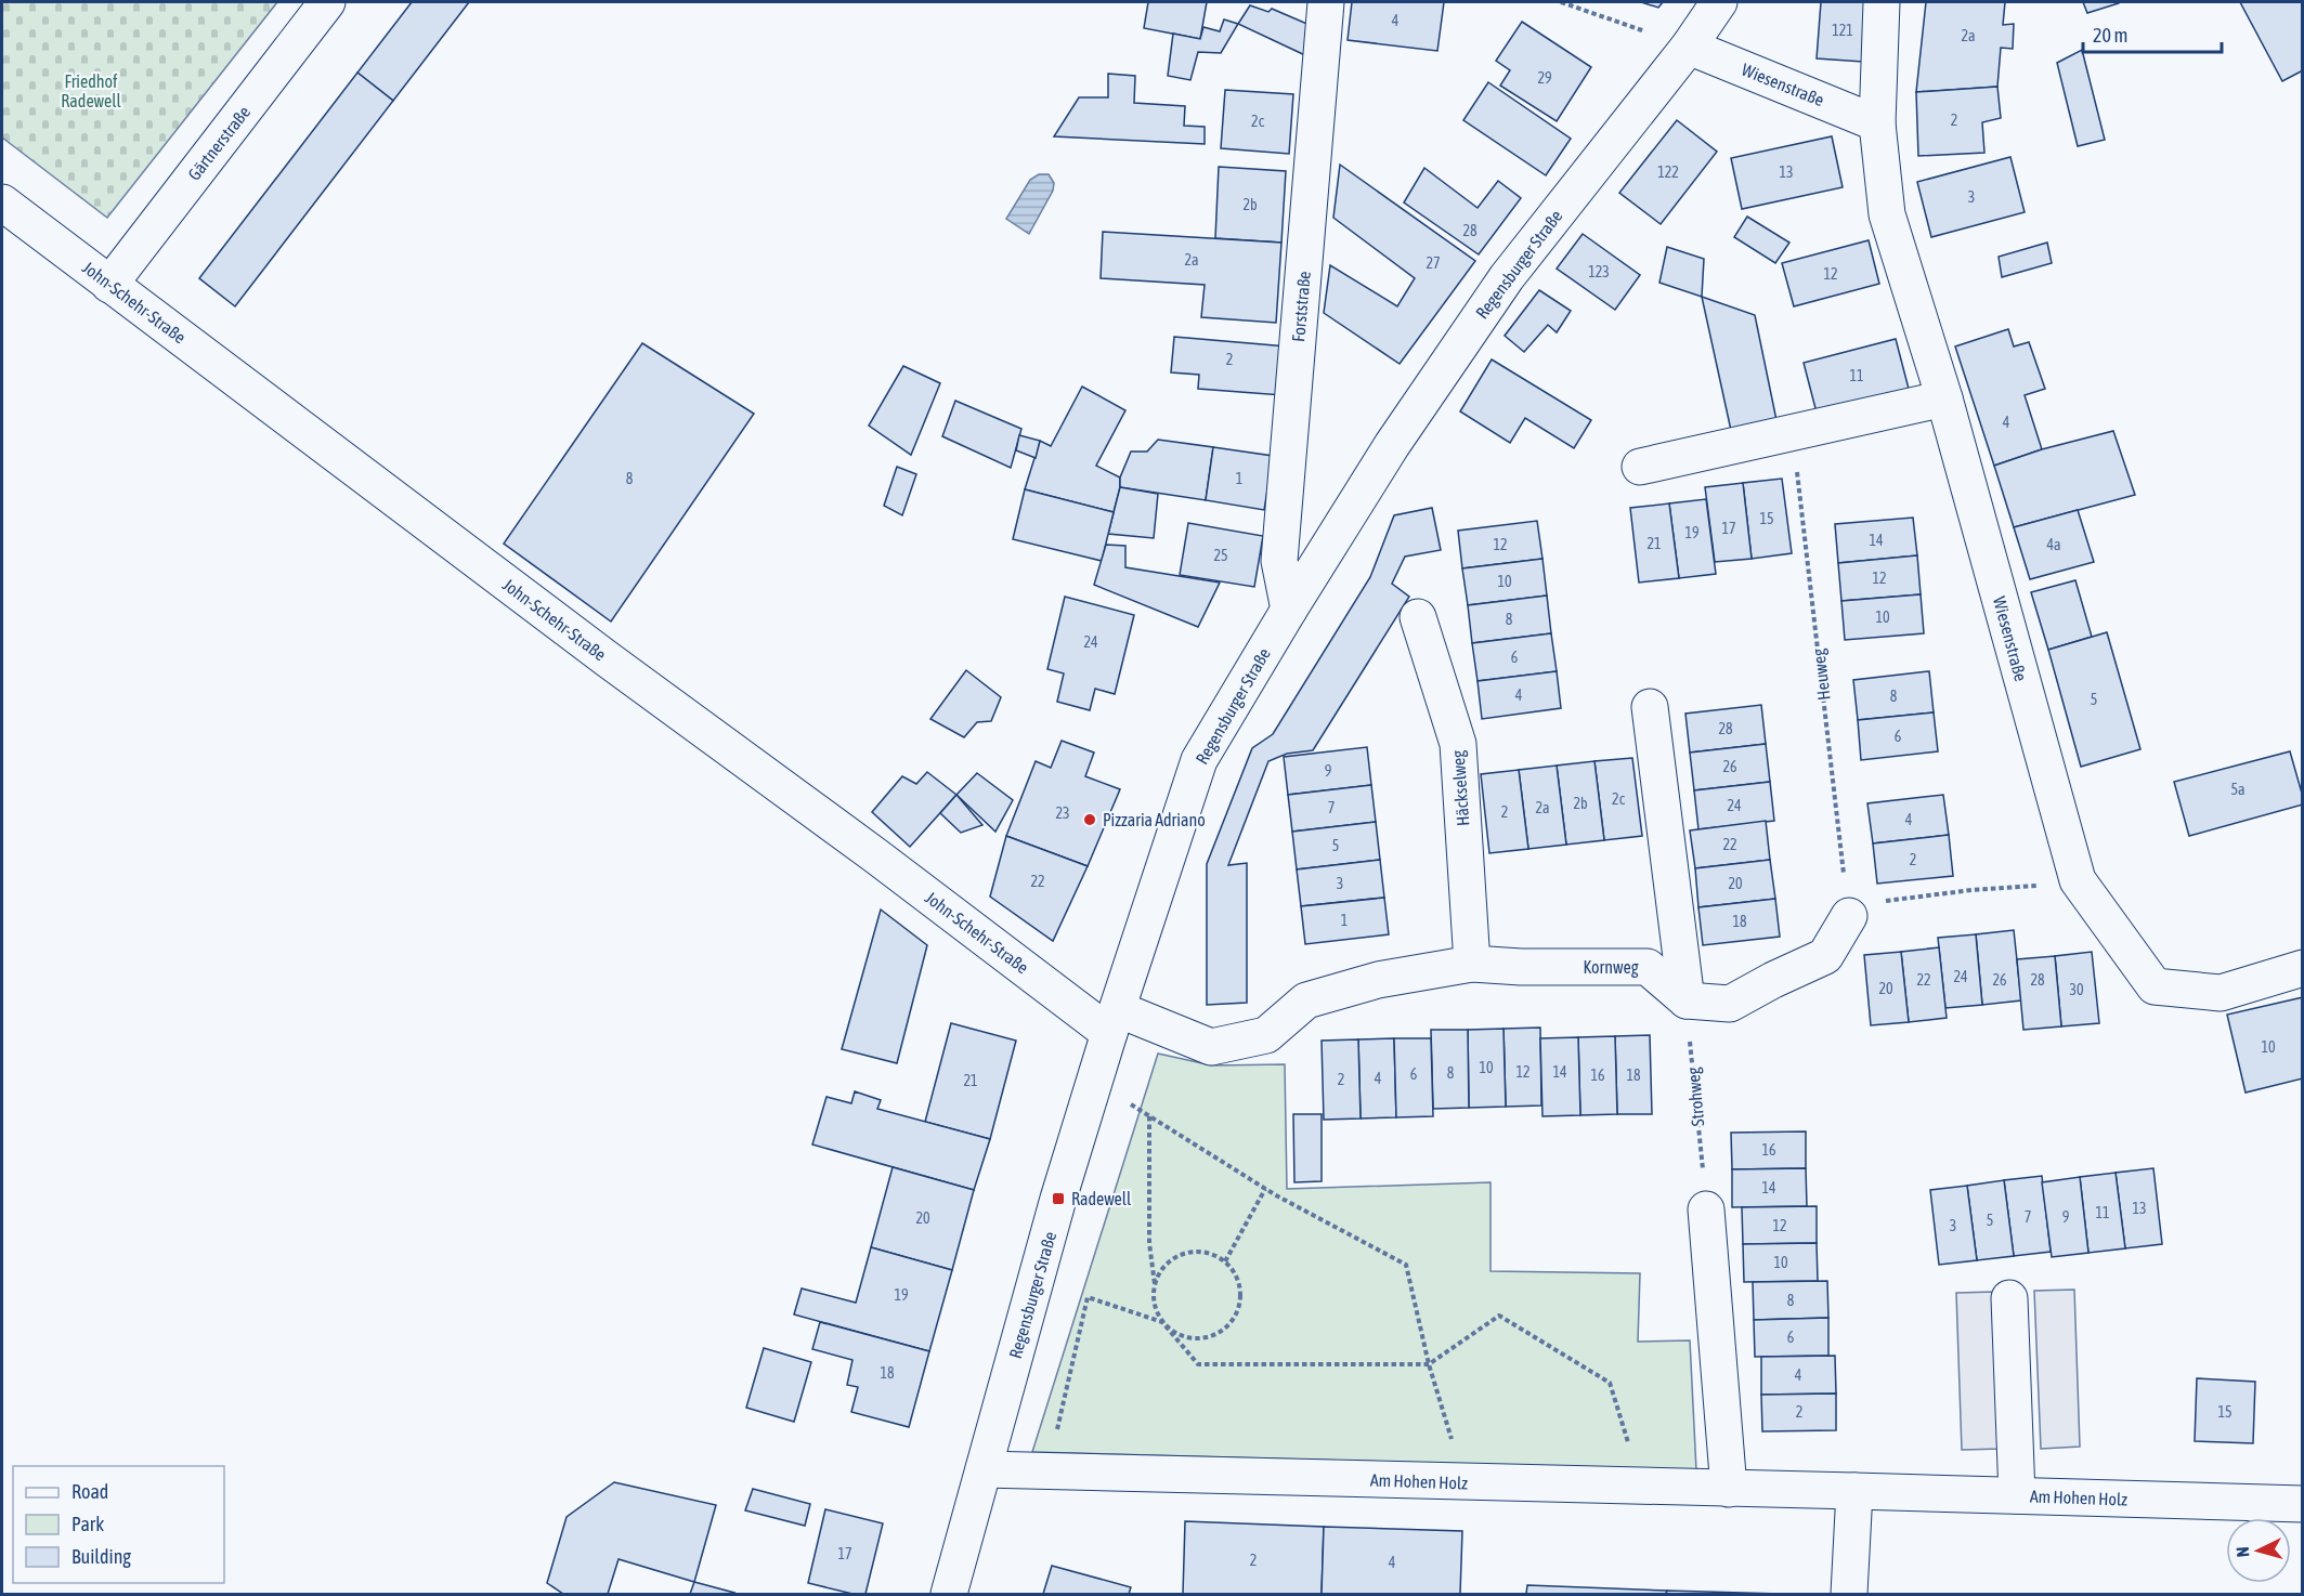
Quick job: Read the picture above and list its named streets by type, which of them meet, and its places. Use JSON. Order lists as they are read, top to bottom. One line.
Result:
{"streets":{"street":["Wiesenstraße","Gärtnerstraße","Regensburger Straße","John-Schehr-Straße","Forststraße","Häckselweg","Kornweg","Am Hohen Holz"],"path":["Heuweg","Strohweg"]},"crossings":[["Wiesenstraße","Regensburger Straße"],["Gärtnerstraße","John-Schehr-Straße"],["Regensburger Straße","John-Schehr-Straße"],["Regensburger Straße","Forststraße"],["Regensburger Straße","Kornweg"],["Regensburger Straße","Am Hohen Holz"],["John-Schehr-Straße","Kornweg"],["Häckselweg","Kornweg"],["Kornweg","Strohweg"]],"parks":["Friedhof Radewell"],"places":{"other":["Pizzaria Adriano"],"transit":["Radewell"]},"house_numbers":["4","121","2a","29","2","2c","122","13","3","2b","28","2a","27","123","12","2","11","4","8","1","15","17","19","14","21","12","4a","25","12","10","10","8","24","6","4","8","5","28","6","26","9","5a","2c","2b","24","7","2a","2","23","4","22","5","2","22","3","20","1","18","24","22","26","28","20","30","10","10","12","14","8","6","16","18","4","2","21","16","14","13","11","7","9","20","5","12","3","10","19","8","6","18","4","2","15","17","2","4"],"legend":["Road","Park","Building"],"scale_bar":"20 m","north":"left"}
